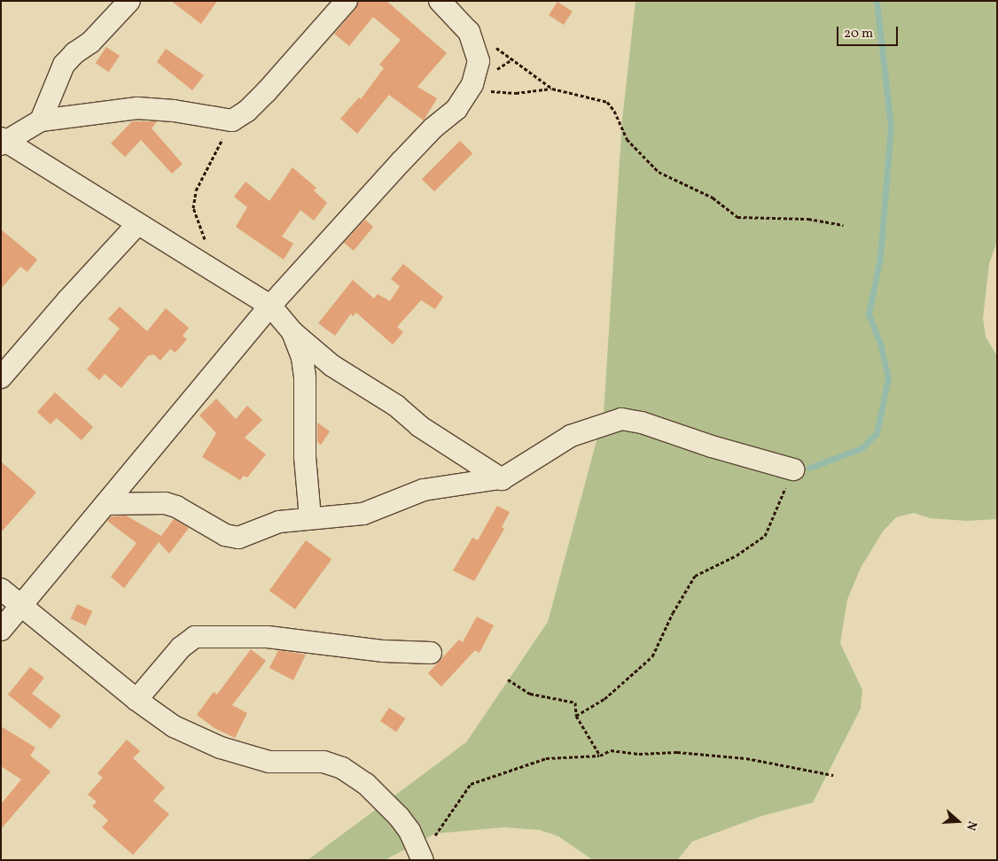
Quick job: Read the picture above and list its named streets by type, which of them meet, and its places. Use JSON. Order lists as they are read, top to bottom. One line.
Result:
{"scale_bar":"20 m","north":"right"}
